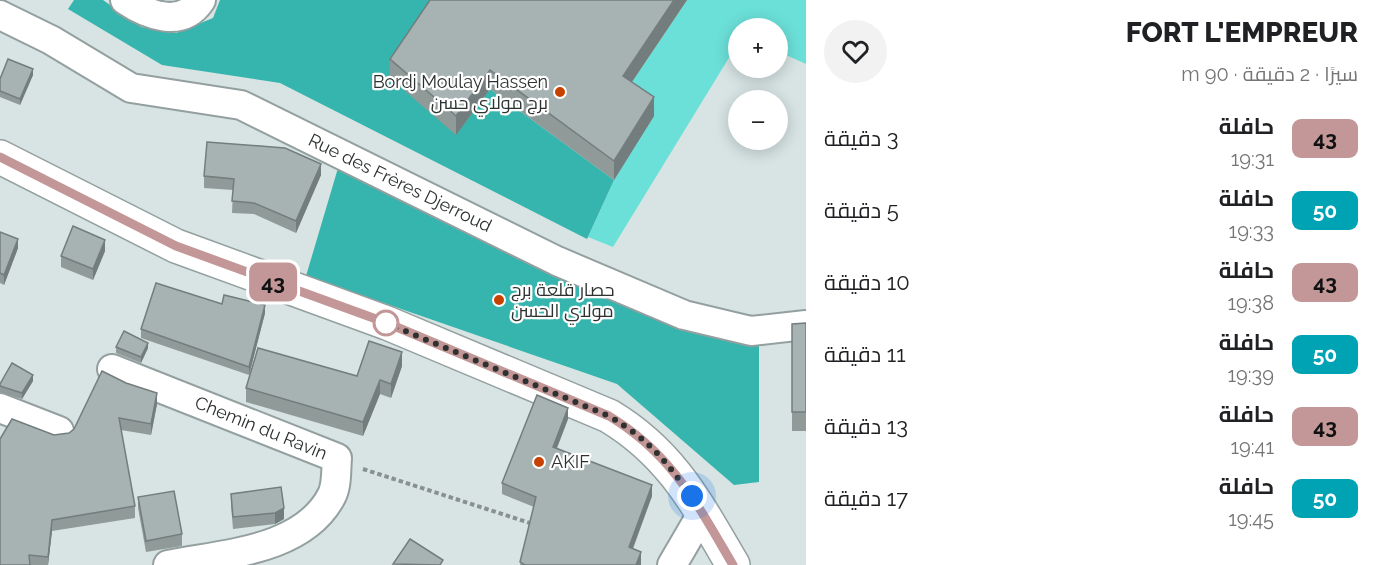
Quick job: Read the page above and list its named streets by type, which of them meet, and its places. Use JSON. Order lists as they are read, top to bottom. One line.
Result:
{"streets":{"street":["Rue des Frères Djerroud","Chemin du Ravin"]},"places":["Bordj Moulay Hassen برج مولاي حسن","حصار قلعة برج مولاي الحسن","AKIF"],"lines":["bus line 43"],"page":{"heading":["FORT L'EMPREUR","سيرًا · 2 دقيقة · 90 m"],"on_map":"43","map_buttons":["+","−"],"list":[{"mark":"43","name":"حافلة","note":"19:31","value":"3 دقيقة"},{"mark":"50","name":"حافلة","note":"19:33","value":"5 دقيقة"},{"mark":"43","name":"حافلة","note":"19:38","value":"10 دقيقة"},{"mark":"50","name":"حافلة","note":"19:39","value":"11 دقيقة"},{"mark":"43","name":"حافلة","note":"19:41","value":"13 دقيقة"},{"mark":"50","name":"حافلة","note":"19:45","value":"17 دقيقة"}]}}
